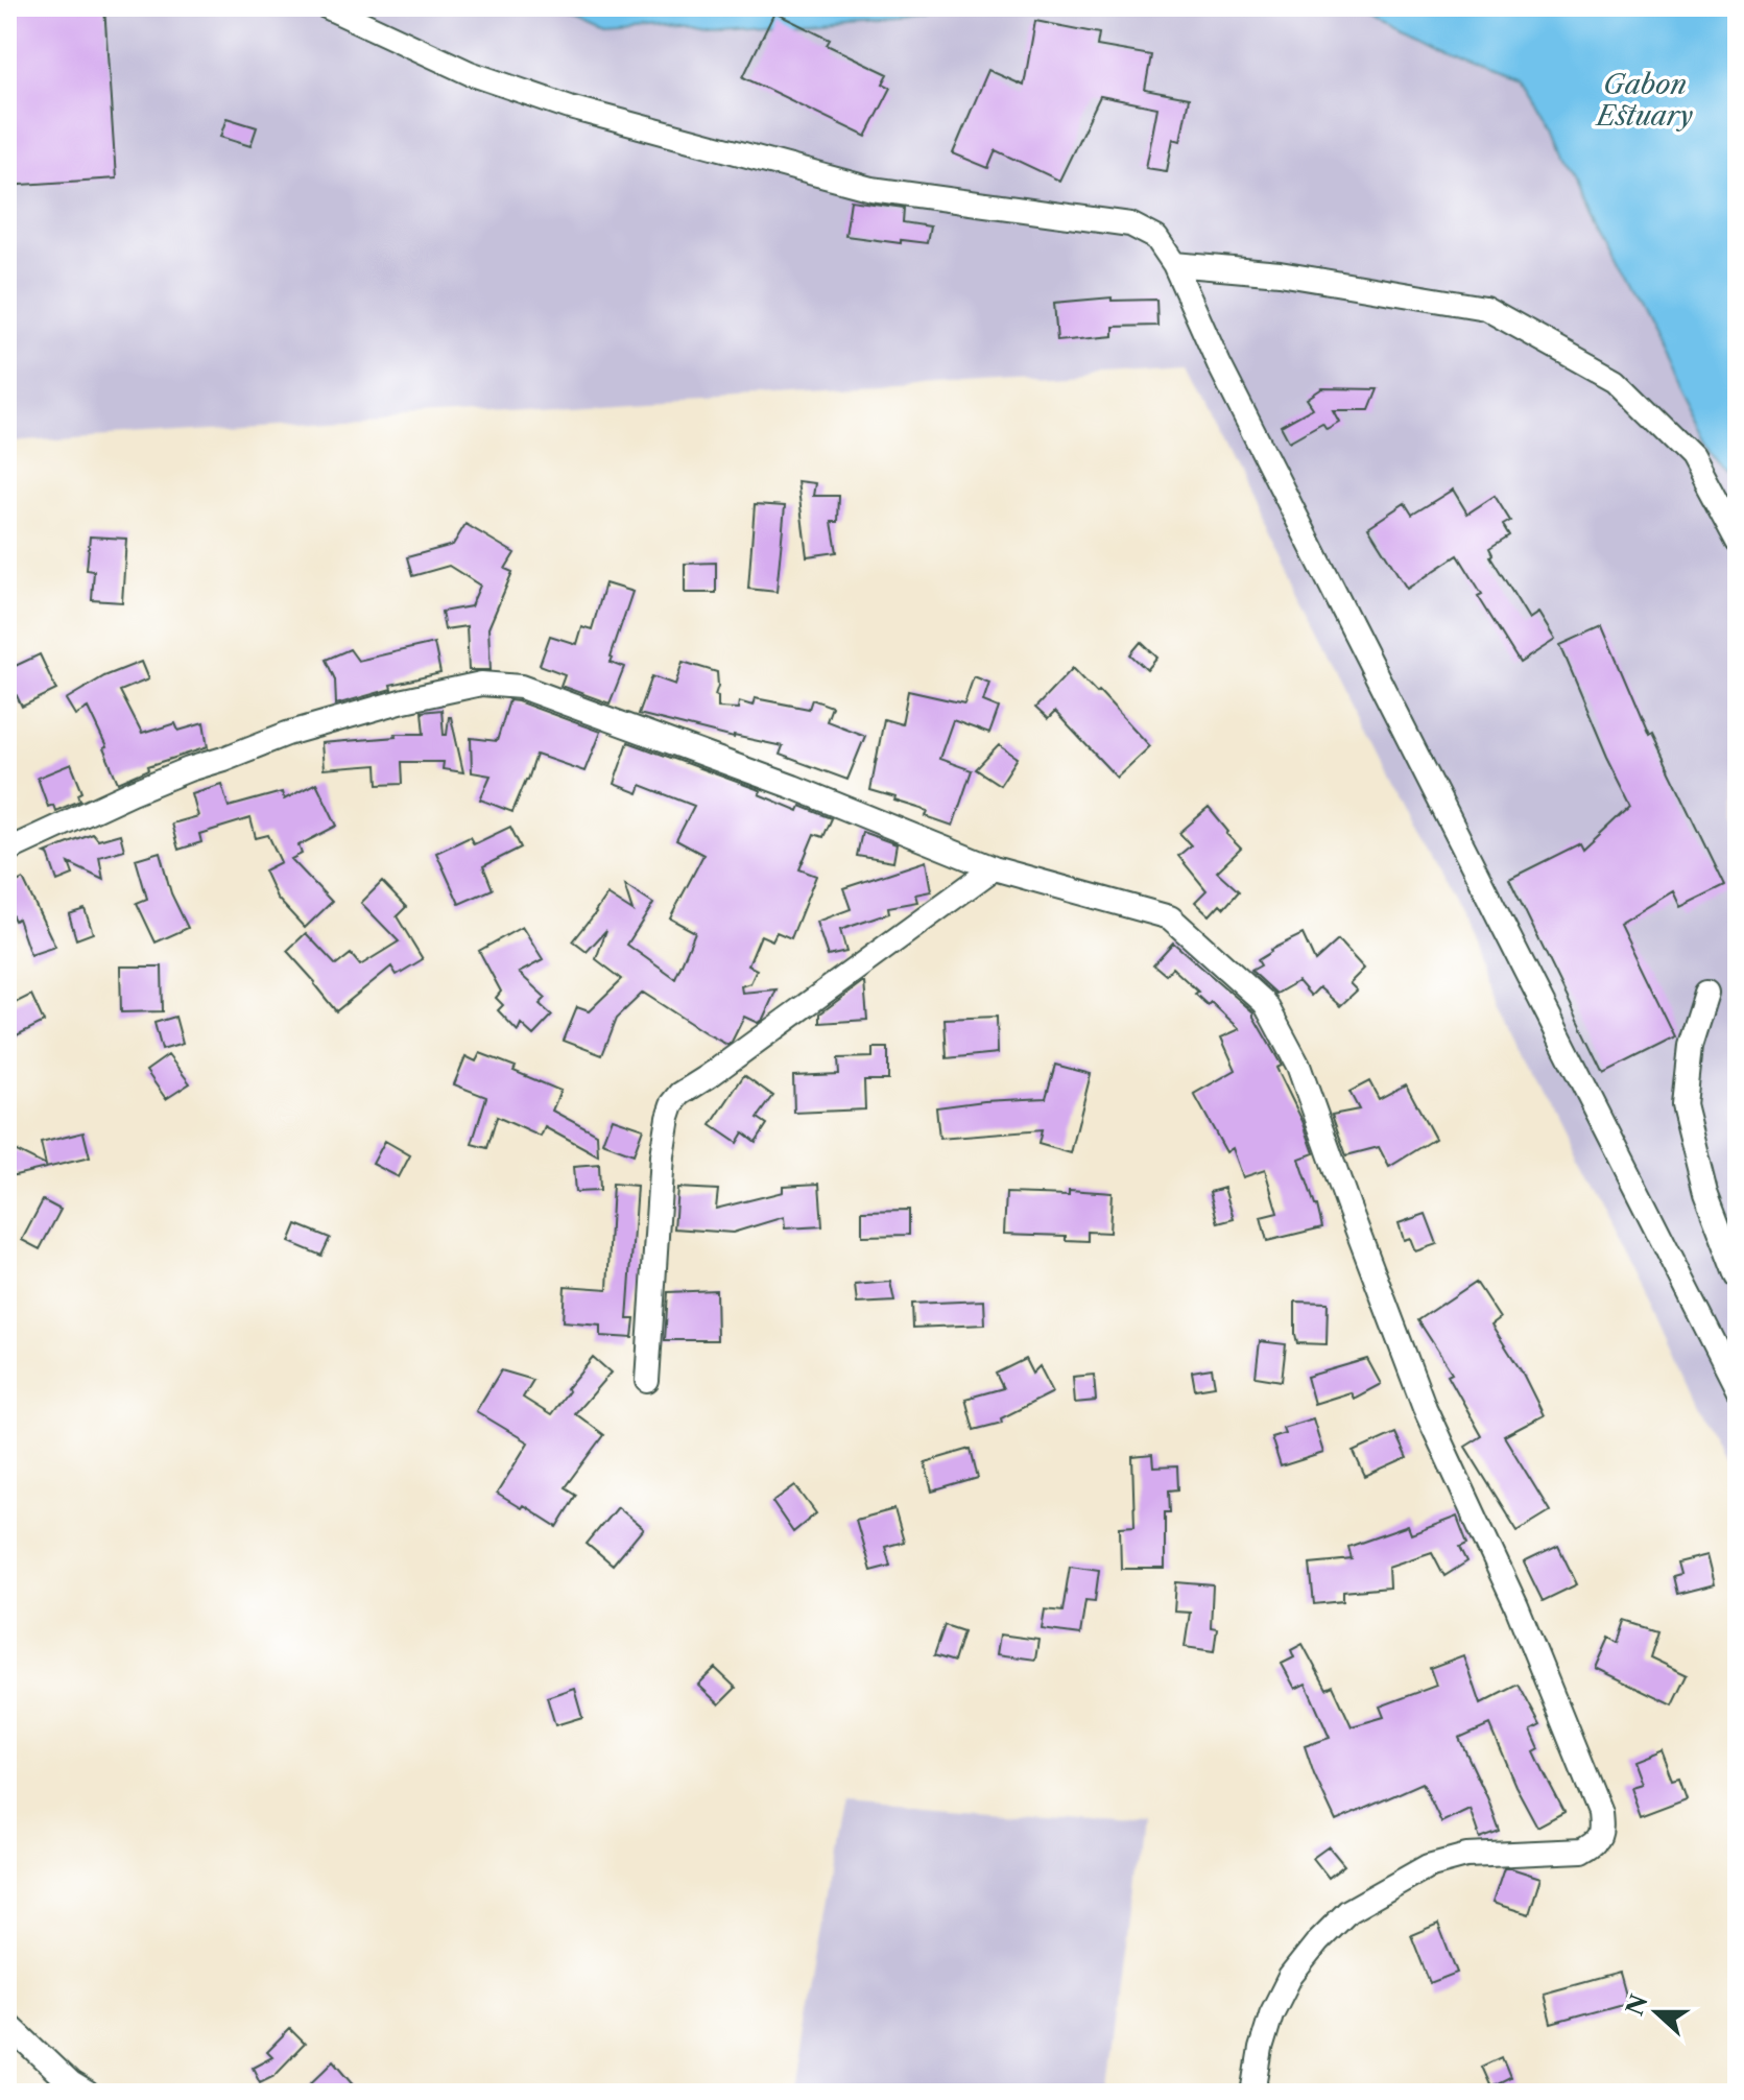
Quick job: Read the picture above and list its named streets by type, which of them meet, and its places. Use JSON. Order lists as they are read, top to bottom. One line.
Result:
{"water":["Gabon Estuary"],"north":"left"}
